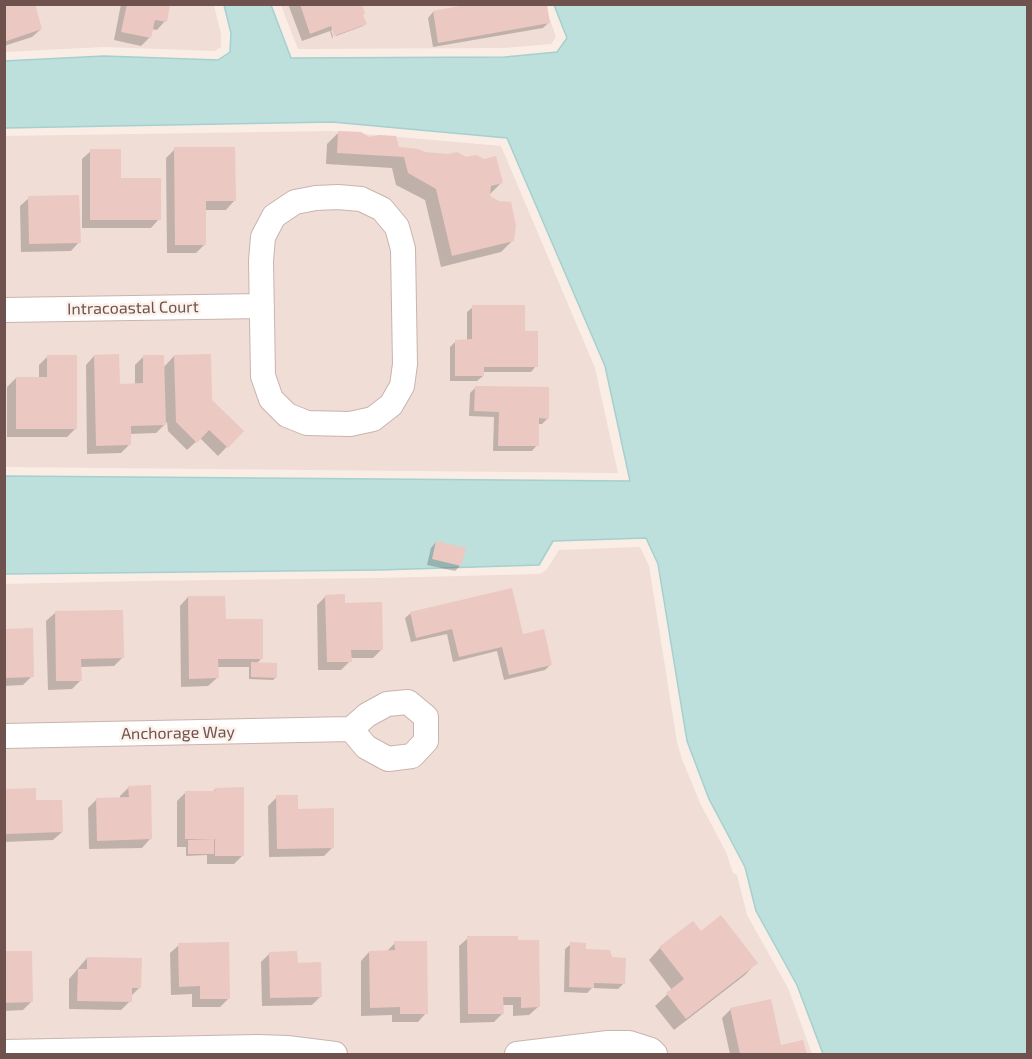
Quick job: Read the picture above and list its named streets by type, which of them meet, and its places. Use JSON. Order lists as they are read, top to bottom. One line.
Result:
{"streets":{"street":["Intracoastal Court","Anchorage Way"]}}
